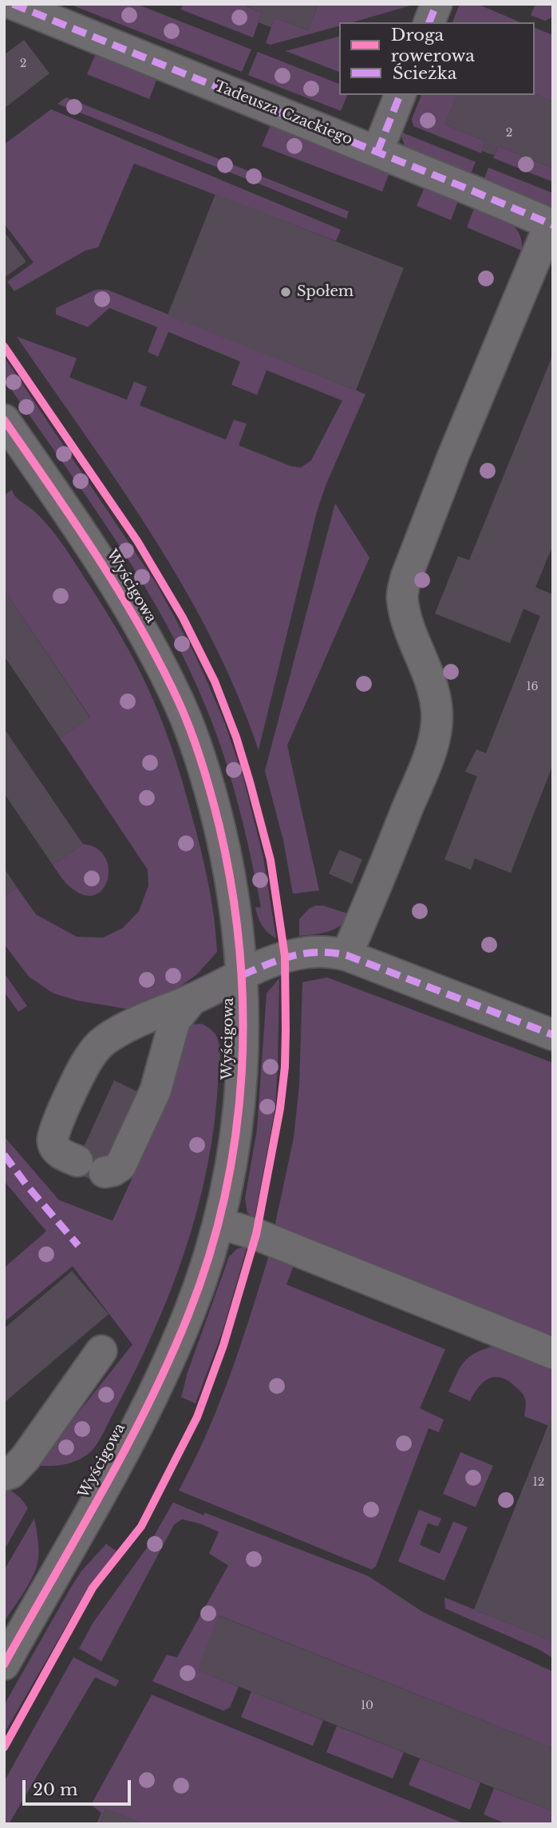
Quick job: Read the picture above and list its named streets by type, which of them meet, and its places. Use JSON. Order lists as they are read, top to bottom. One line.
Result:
{"streets":{"street":["Tadeusza Czackiego","Wyścigowa"]},"places":["Społem"],"house_numbers":["2","2","16","12","10"],"legend":["Droga rowerowa","Ścieżka"],"scale_bar":"20 m"}
